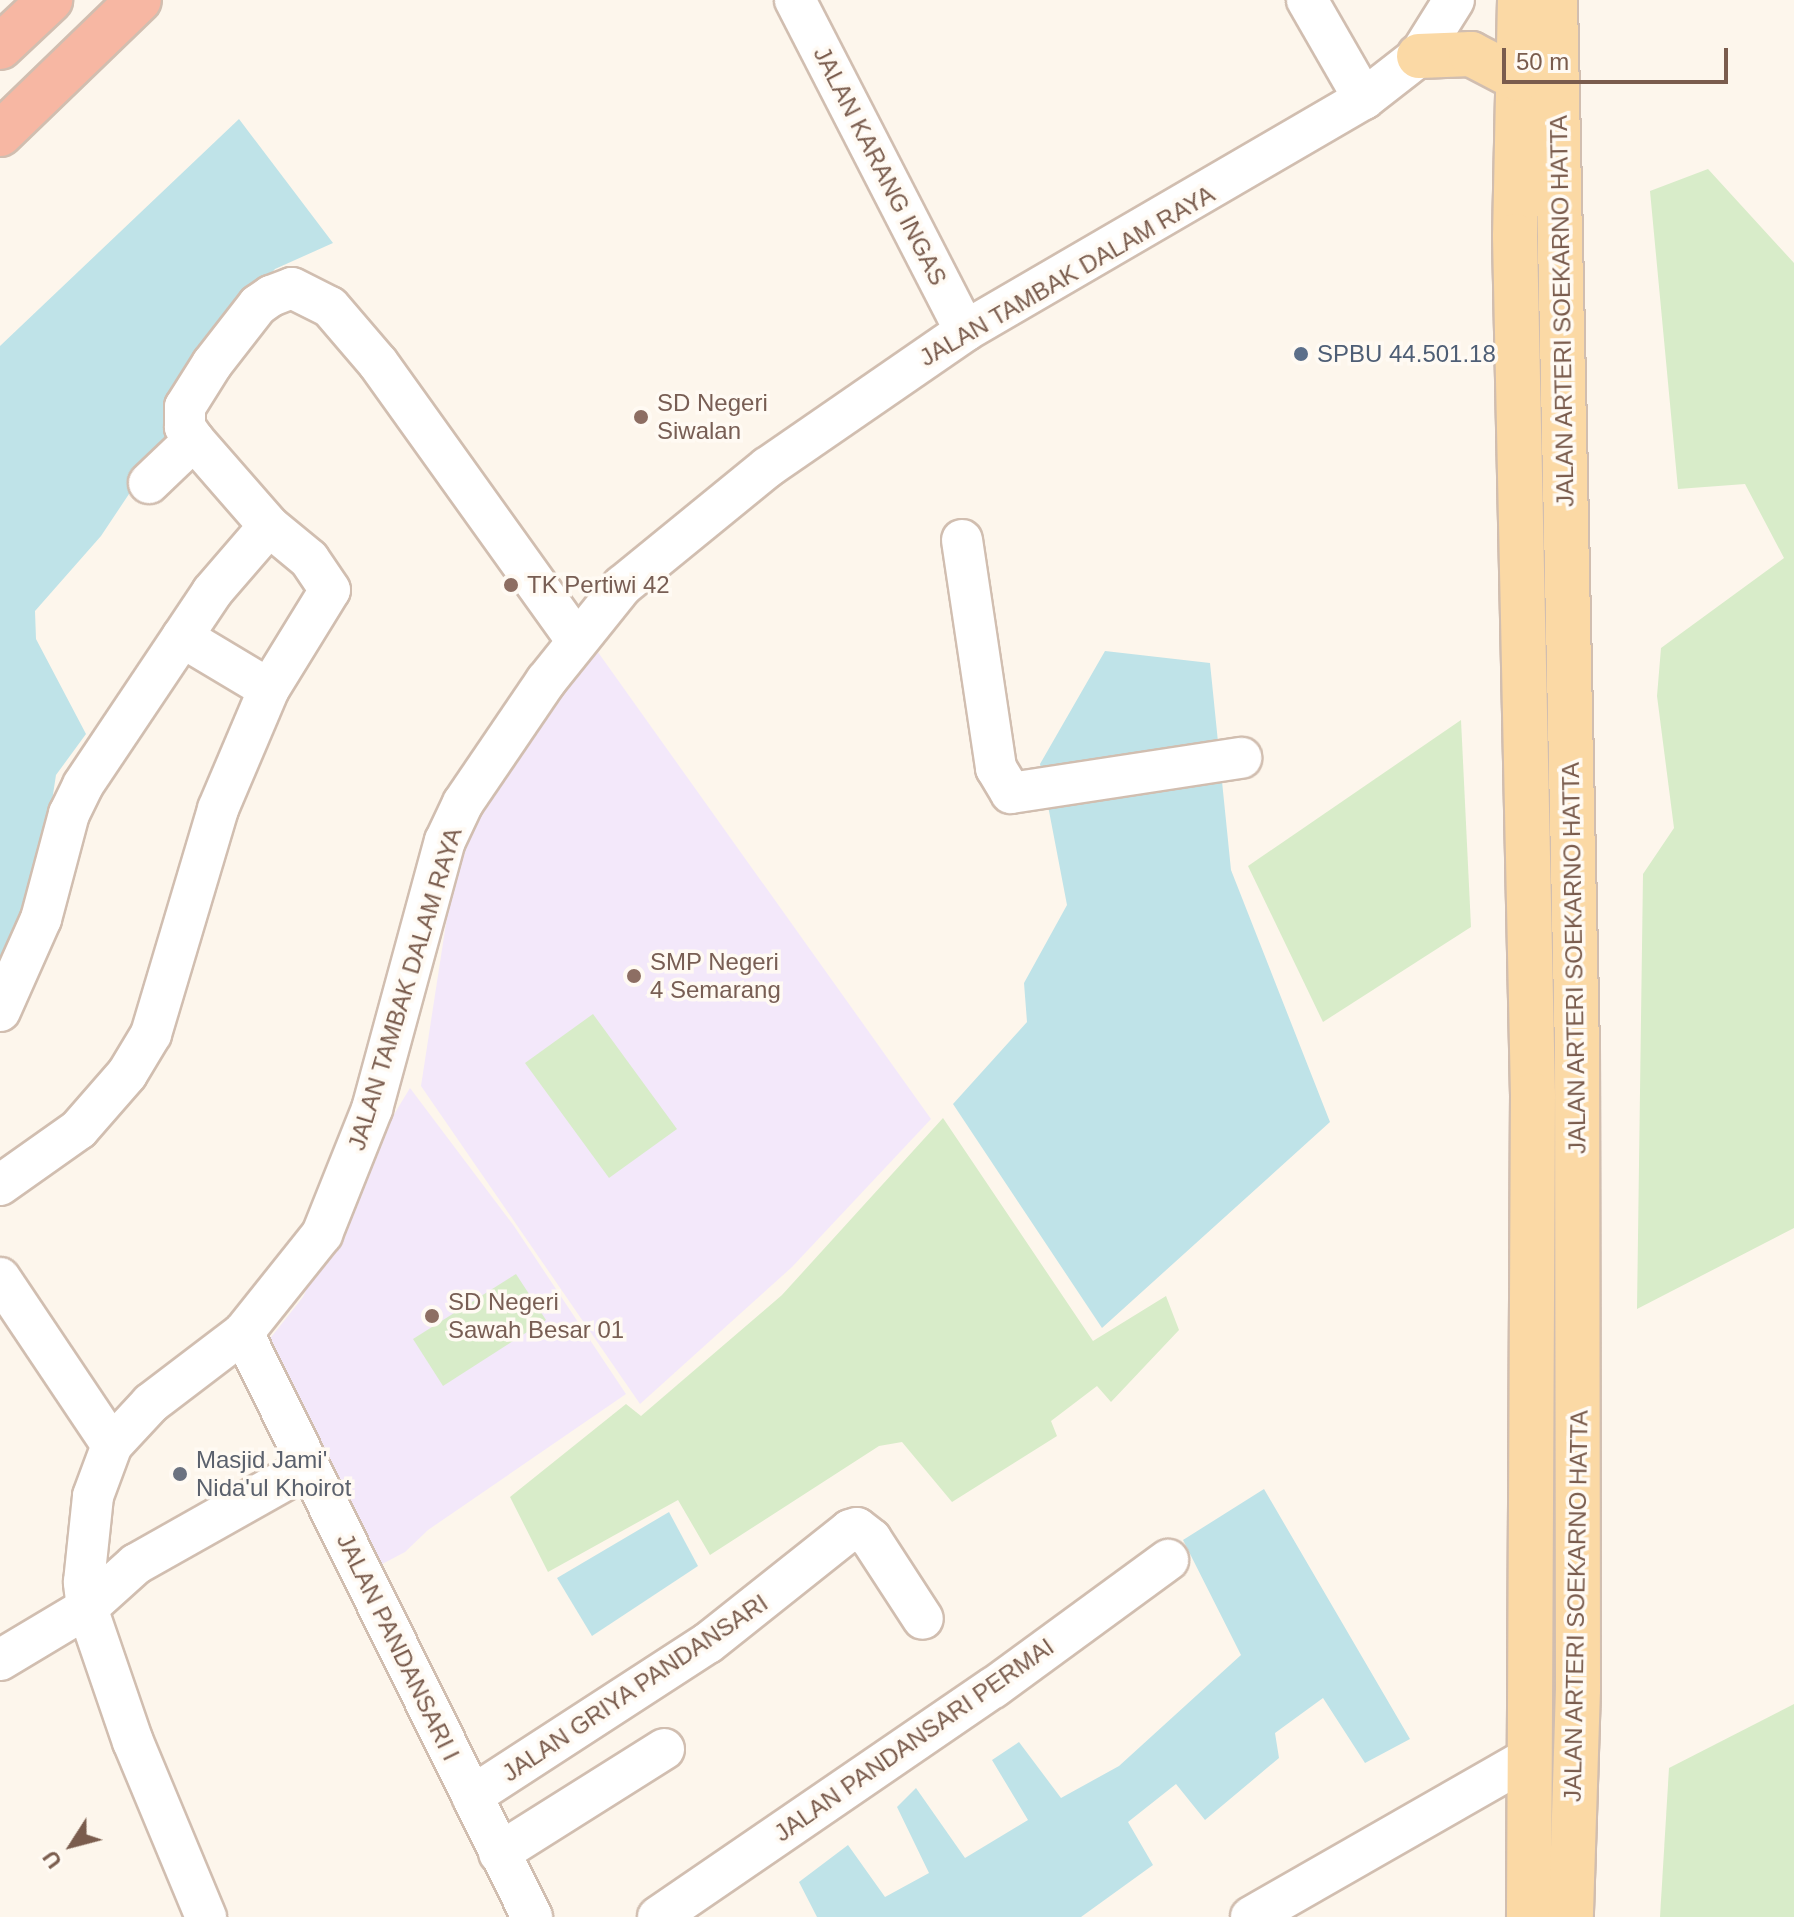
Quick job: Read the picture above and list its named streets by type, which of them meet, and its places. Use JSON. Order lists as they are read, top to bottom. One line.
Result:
{"streets":{"main road":["JALAN ARTERI SOEKARNO HATTA"],"street":["JALAN KARANG INGAS","JALAN TAMBAK DALAM RAYA","JALAN PANDANSARI I","JALAN GRIYA PANDANSARI","JALAN PANDANSARI PERMAI"]},"crossings":[["JALAN KARANG INGAS","JALAN TAMBAK DALAM RAYA"],["JALAN TAMBAK DALAM RAYA","JALAN PANDANSARI I"],["JALAN PANDANSARI I","JALAN GRIYA PANDANSARI"]],"places":["SPBU 44.501.18","SD Negeri Siwalan","TK Pertiwi 42","SMP Negeri 4 Semarang","SD Negeri Sawah Besar 01","Masjid Jami' Nida'ul Khoirot"],"scale_bar":"50 m","north":"bottom left"}
